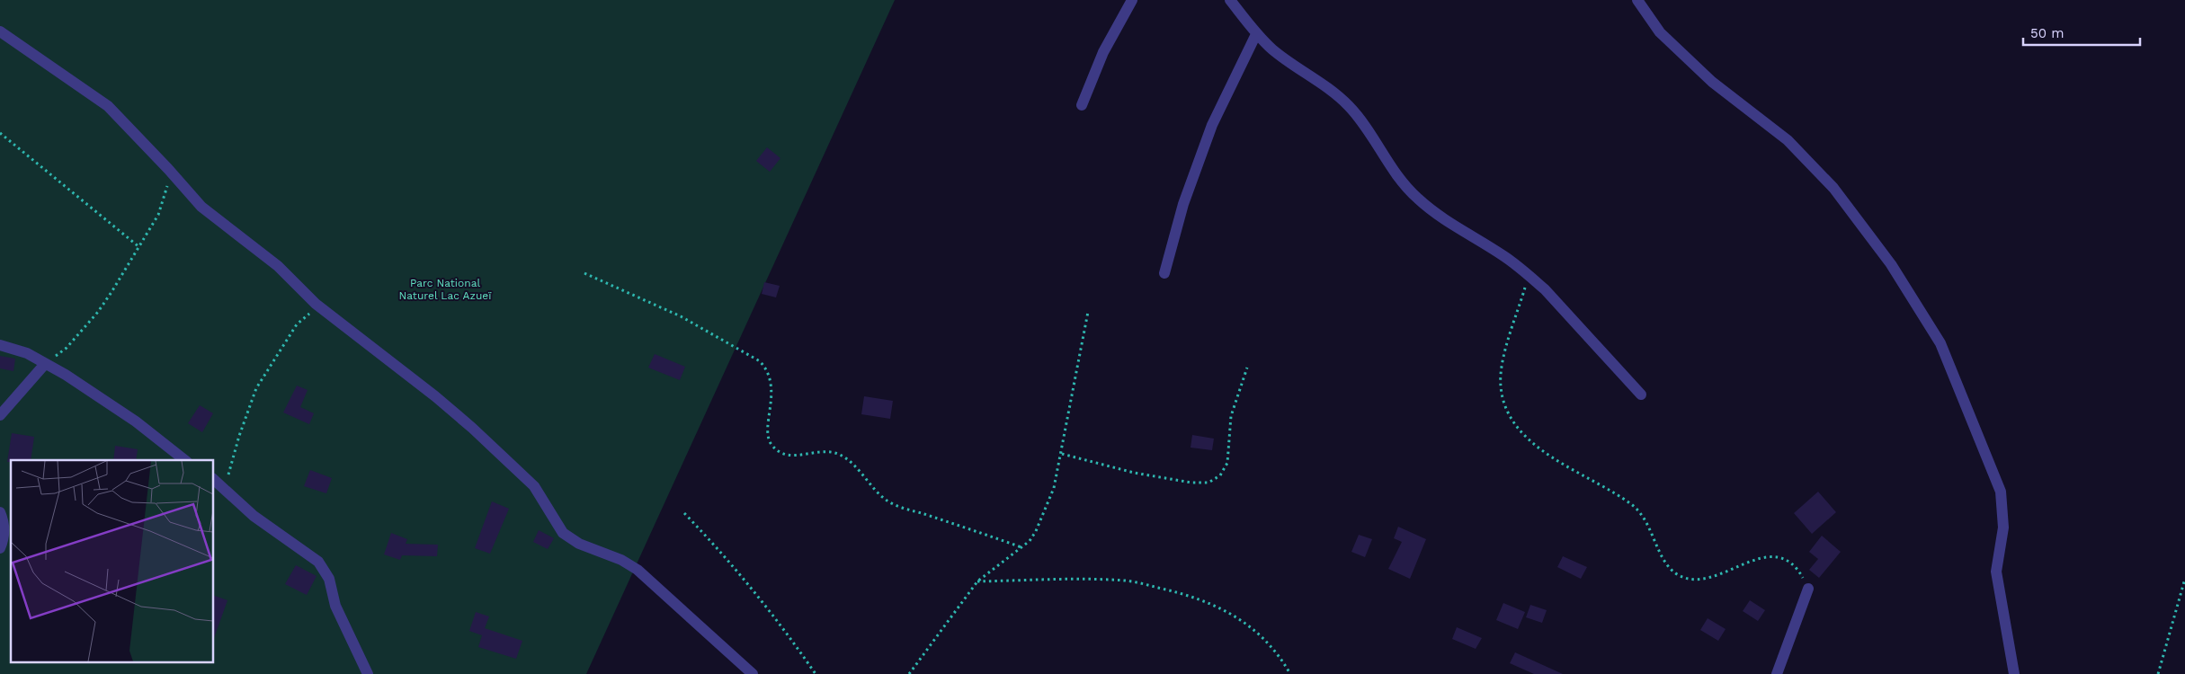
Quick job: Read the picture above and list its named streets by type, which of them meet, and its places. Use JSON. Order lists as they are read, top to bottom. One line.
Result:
{"parks":["Parc National Naturel Lac Azueï"],"scale_bar":"50 m"}
